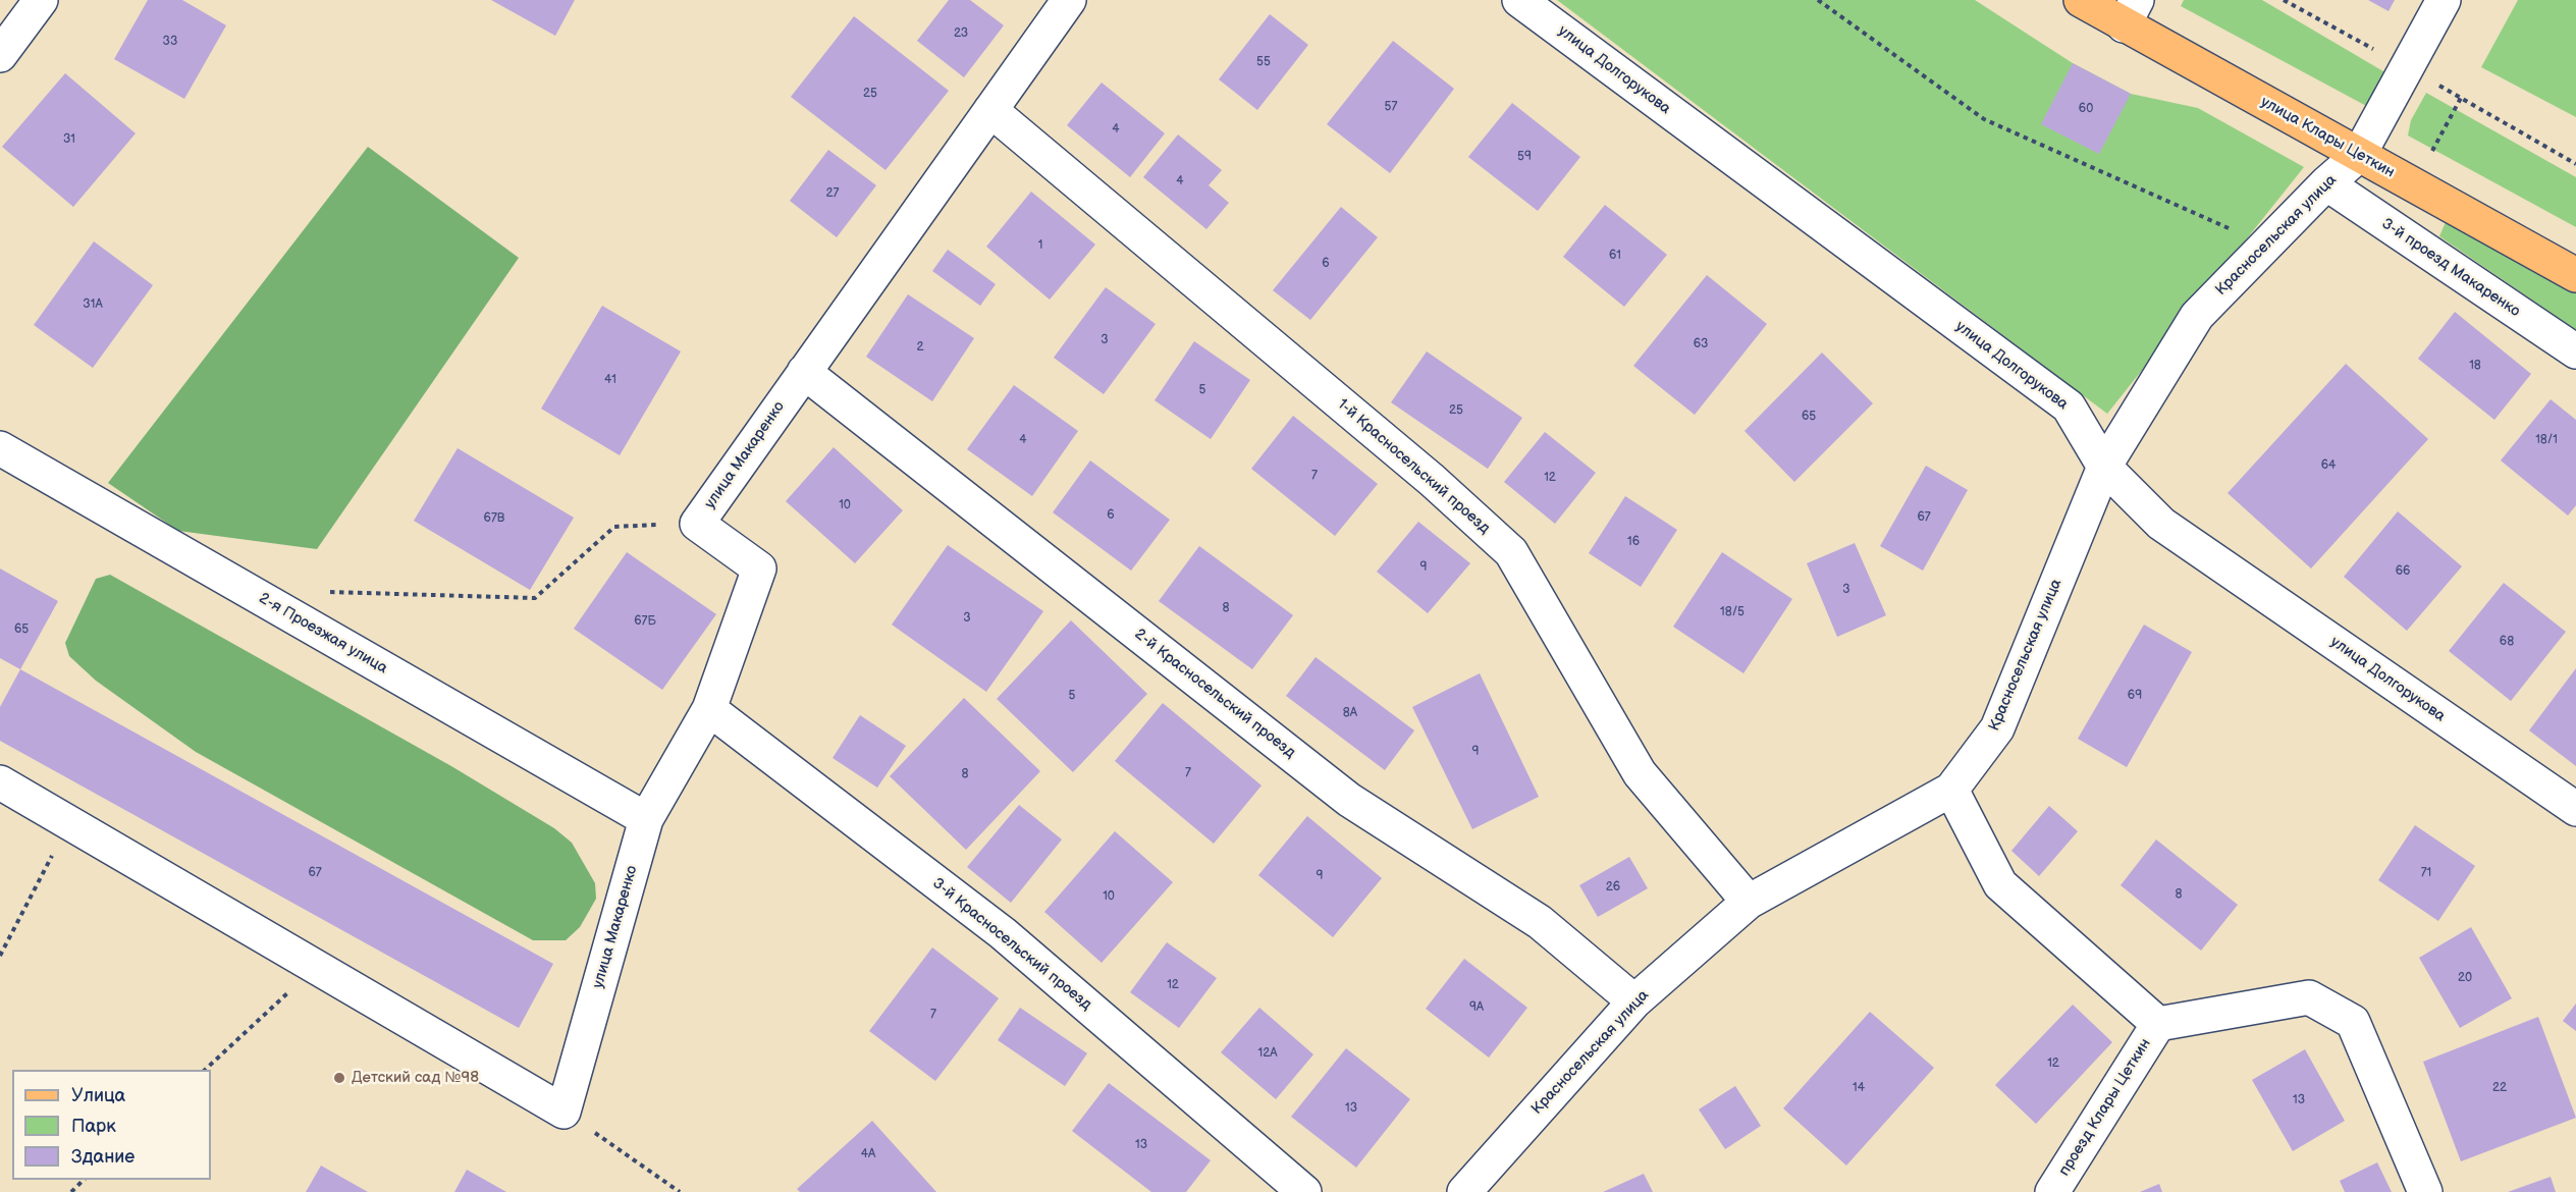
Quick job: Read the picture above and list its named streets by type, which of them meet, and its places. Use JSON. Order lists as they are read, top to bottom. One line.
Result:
{"streets":{"main road":["улица Клары Цеткин"],"street":["улица Долгорукова","Красносельская улица","3-й проезд Макаренко","улица Макаренко","1-й Красносельский проезд","2-я Проезжая улица","2-й Красносельский проезд","3-й Красносельский проезд","проезд Клары Цеткин"]},"crossings":[["улица Долгорукова","Красносельская улица"],["улица Клары Цеткин","Красносельская улица"],["Красносельская улица","3-й проезд Макаренко"],["Красносельская улица","1-й Красносельский проезд"],["Красносельская улица","2-й Красносельский проезд"],["улица Макаренко","1-й Красносельский проезд"],["улица Макаренко","2-я Проезжая улица"],["улица Макаренко","2-й Красносельский проезд"],["улица Макаренко","3-й Красносельский проезд"]],"places":["Детский сад №98"],"house_numbers":["23","33","55","25","57","60","4","31","59","4","27","1","61","6","31А","3","63","2","18","41","5","25","65","4","18/1","64","7","12","10","6","67","67В","16","9","66","3","8","18/5","3","67Б","65","68","5","69","8А","9","7","8","67","71","9","26","8","10","20","12","9А","7","12А","12","14","22","13","13","13","4А"],"legend":["Улица","Парк","Здание"]}
